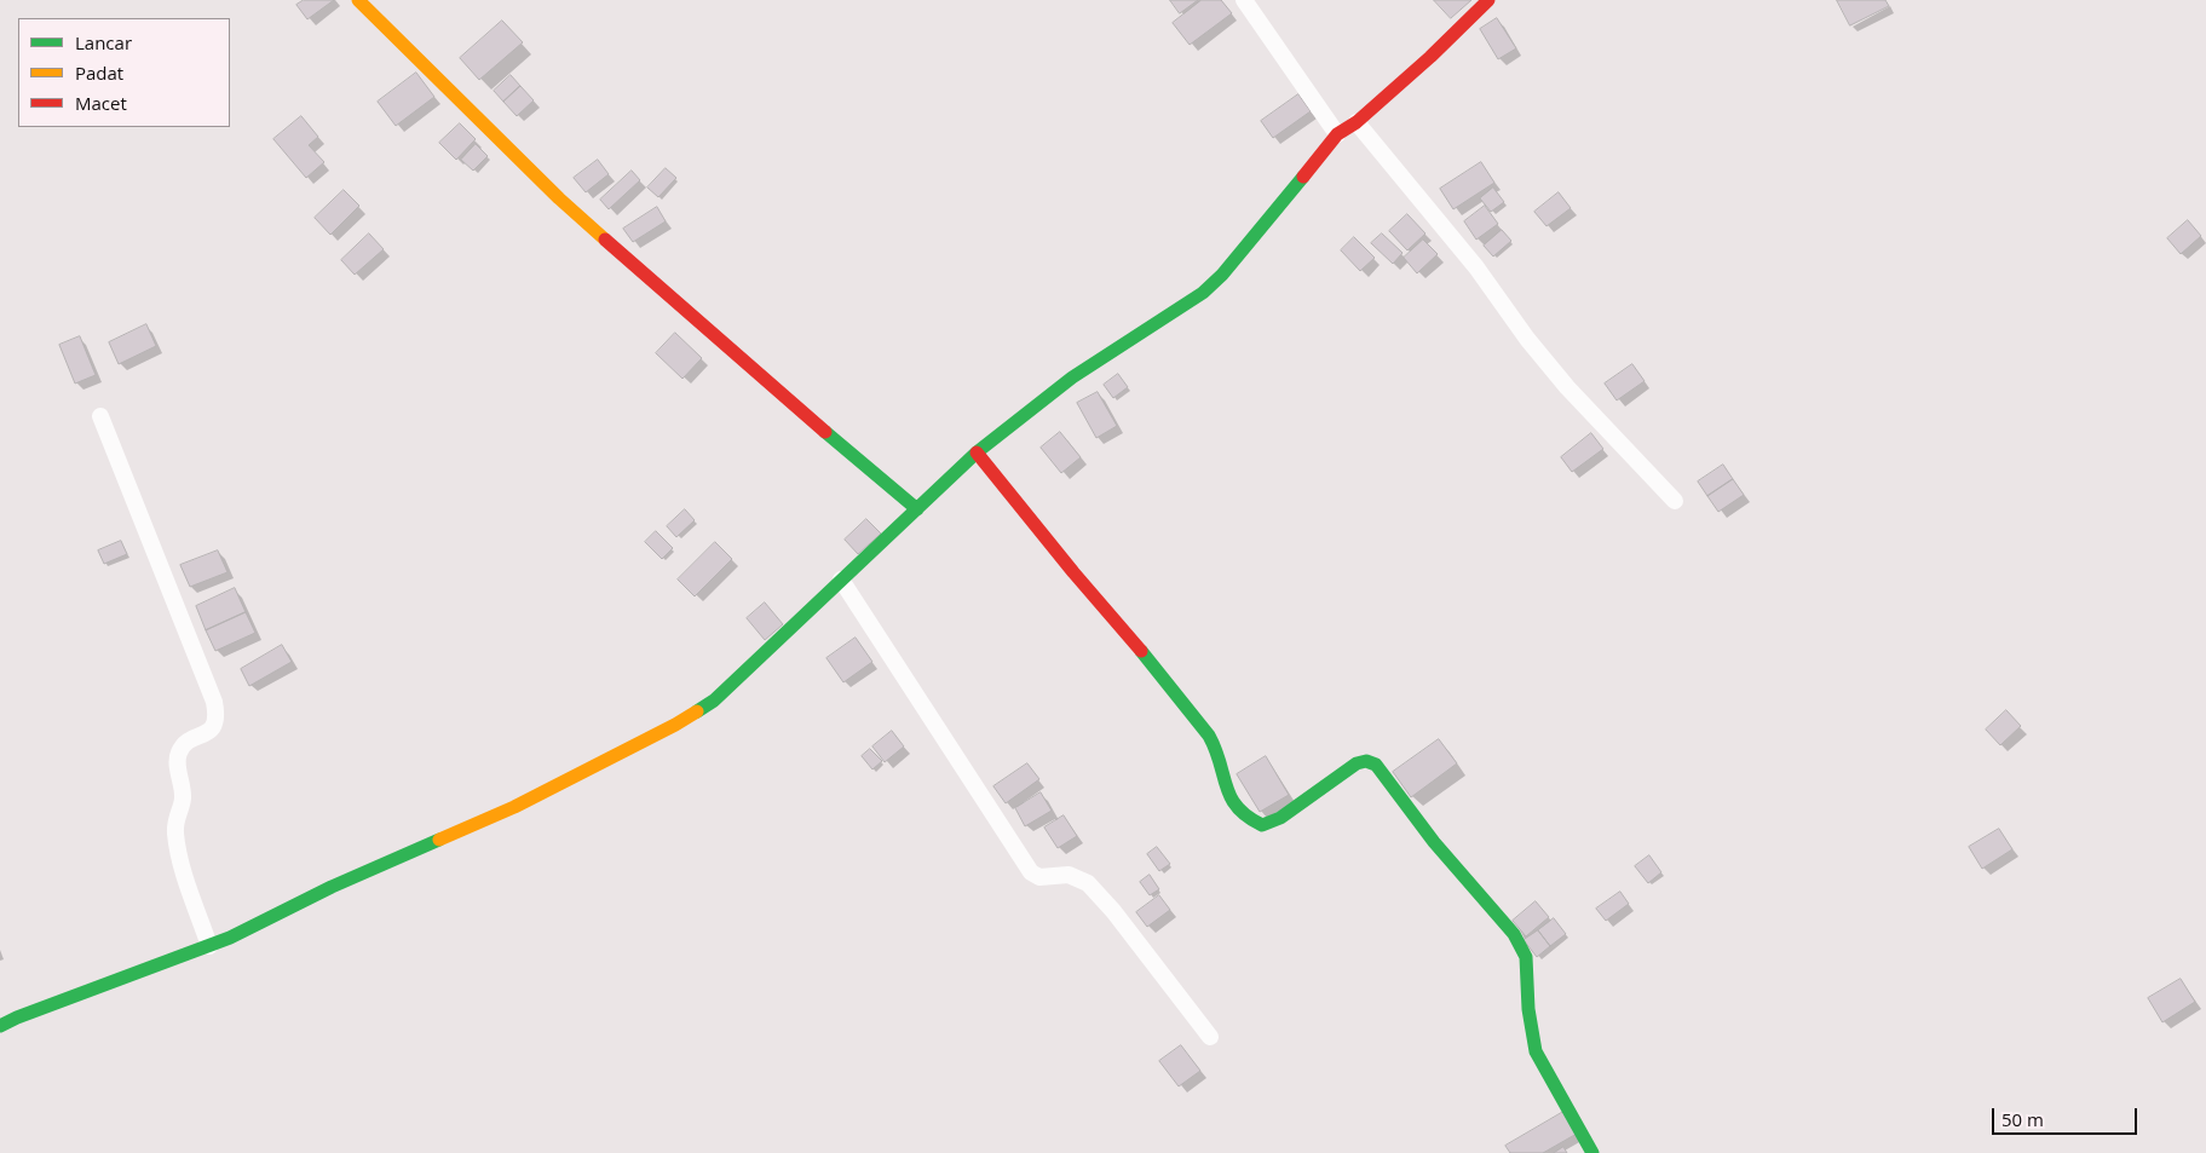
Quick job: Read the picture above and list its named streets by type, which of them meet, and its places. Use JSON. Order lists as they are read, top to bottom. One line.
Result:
{"legend":["Lancar","Padat","Macet"],"scale_bar":"50 m"}
